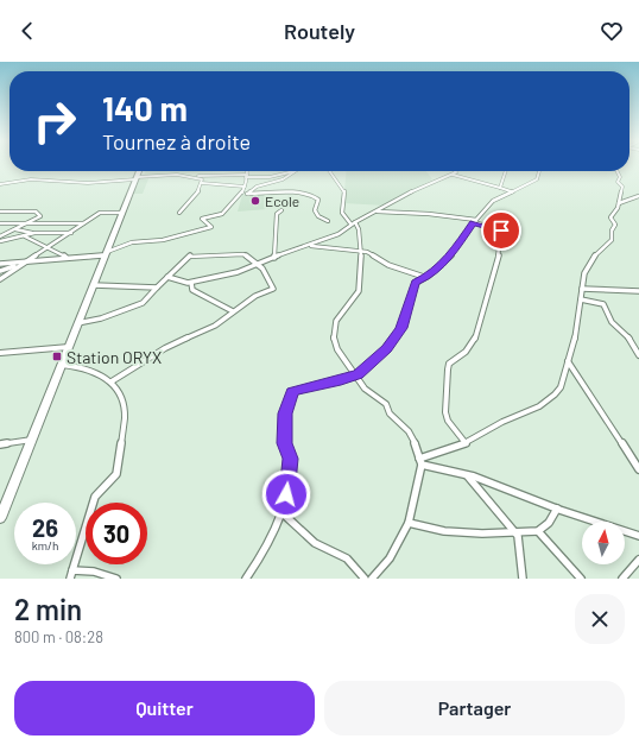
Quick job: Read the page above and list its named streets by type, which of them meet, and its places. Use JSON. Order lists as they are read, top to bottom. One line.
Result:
{"places":{"other":["Ecole"],"transit":["Station ORYX"]},"north":"top","page":{"header":"Routely","turn":["140 m","Tournez à droite"],"speed":"26 km/h","limit":"30","heading":["2 min","800 m · 08:28"],"buttons":["Quitter","Partager"]}}
